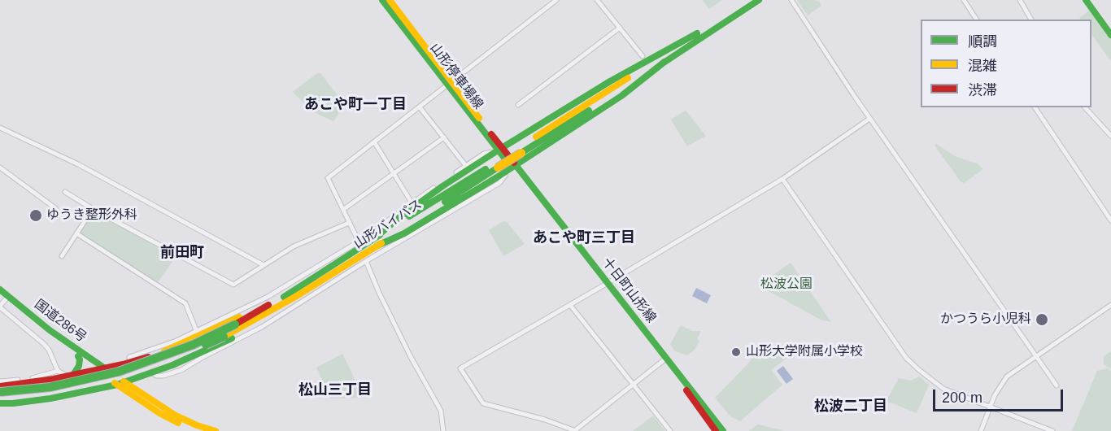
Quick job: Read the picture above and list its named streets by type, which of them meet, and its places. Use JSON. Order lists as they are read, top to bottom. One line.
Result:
{"streets":{"main road":["山形停車場線","山形バイパス","十日町山形線","国道286号"]},"crossings":[["山形停車場線","十日町山形線"]],"districts":["あこや町一丁目","あこや町三丁目","前田町","松山三丁目","松波二丁目"],"parks":["松波公園"],"places":["ゆうき整形外科","かつうら小児科","山形大学附属小学校"],"legend":["順調","混雑","渋滞"],"scale_bar":"200 m"}
